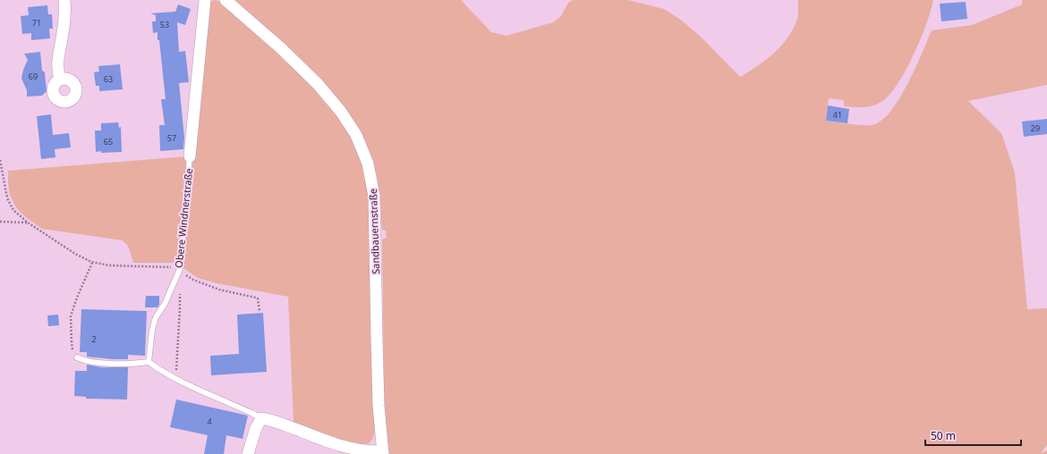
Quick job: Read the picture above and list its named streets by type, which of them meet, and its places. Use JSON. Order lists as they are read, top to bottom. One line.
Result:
{"streets":{"street":["Sandbauernstraße"],"lane":["Obere Windnerstraße"]},"house_numbers":["71","53","69","63","41","29","57","65","2","4"],"scale_bar":"50 m"}
